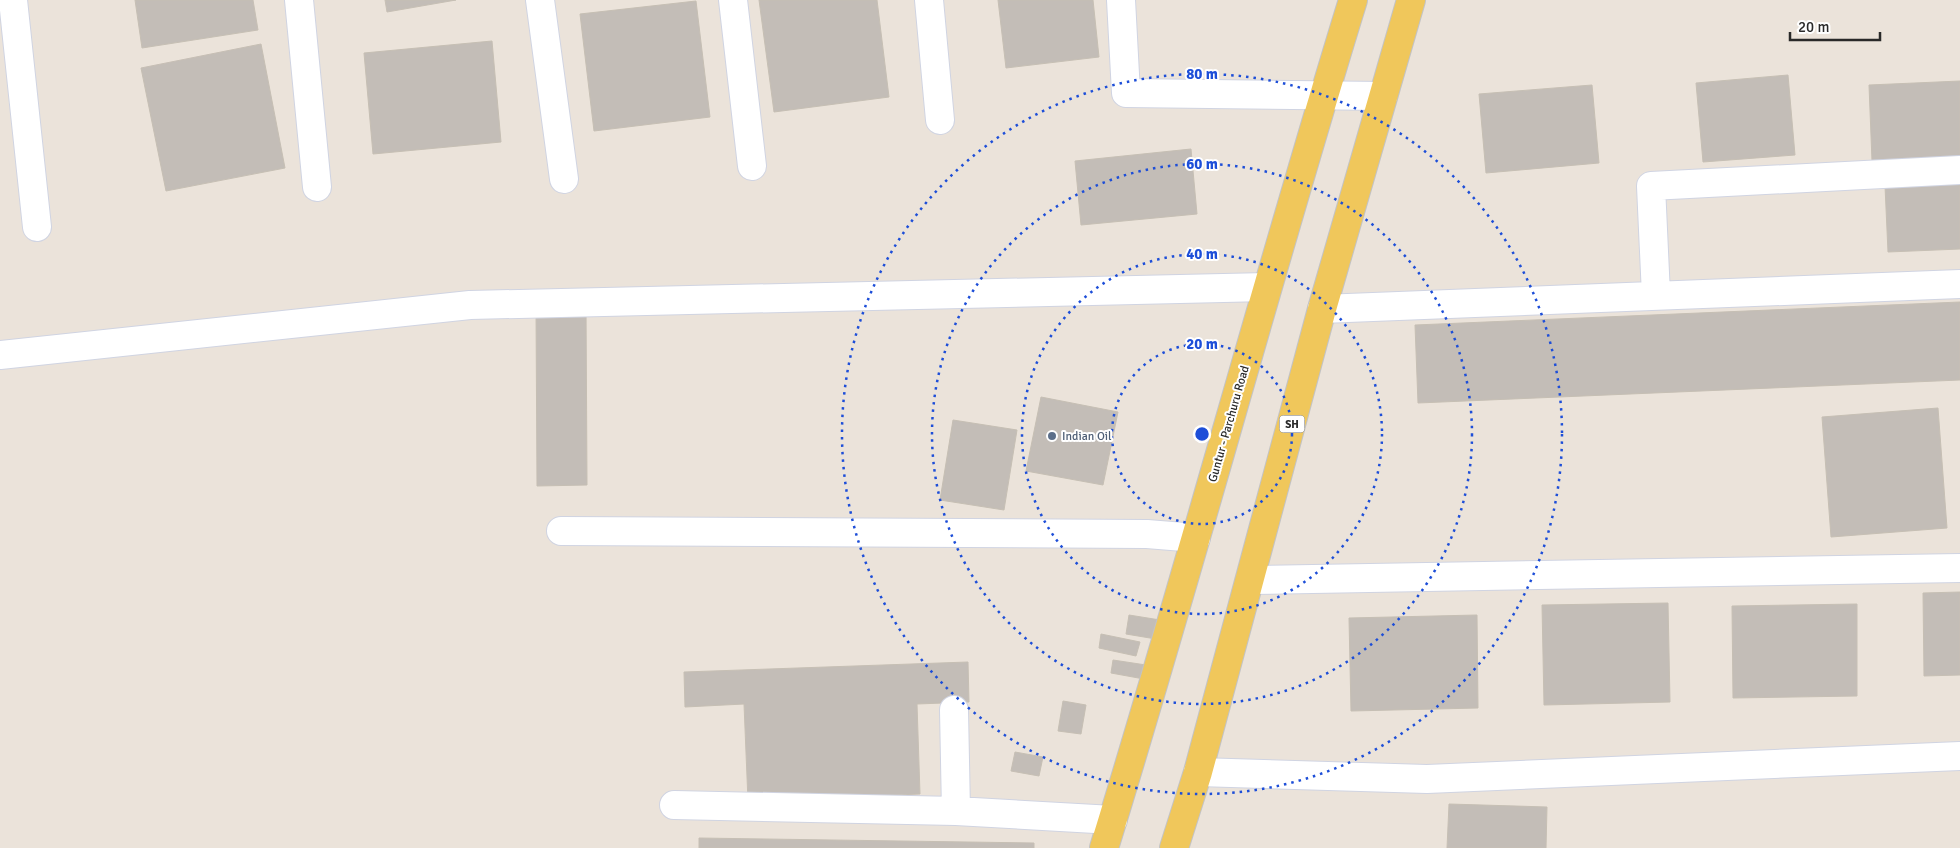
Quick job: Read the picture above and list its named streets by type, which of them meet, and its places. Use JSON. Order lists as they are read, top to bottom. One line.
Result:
{"streets":{"main road":["Guntur - Parchuru Road","SH"]},"places":["Indian Oil"],"scale_bar":"20 m","rings":["80 m","60 m","40 m","20 m"]}
